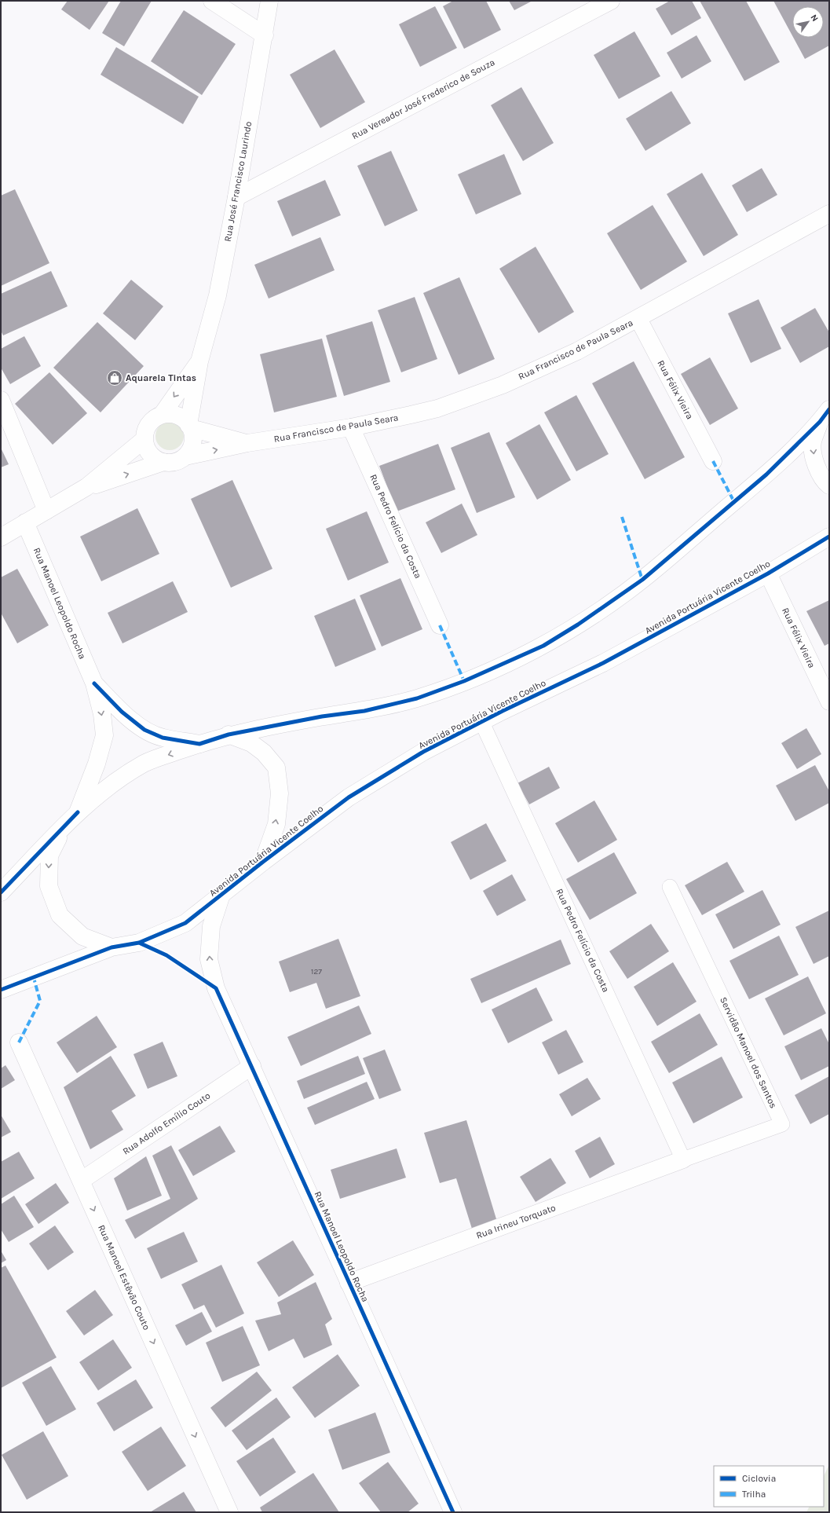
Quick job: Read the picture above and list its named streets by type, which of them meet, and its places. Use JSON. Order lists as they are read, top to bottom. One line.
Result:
{"streets":{"main road":["Rua Vereador José Frederico de Souza","Rua José Francisco Laurindo","Rua Francisco de Paula Seara","Rua Félix Vieira","Rua Pedro Felício da Costa","Avenida Portuária Vicente Coelho","Rua Manoel Leopoldo Rocha","Rua Adolfo Emílio Couto","Rua Irineu Torquato","Rua Manoel Estêvão Couto"],"lane":["Servidão Manoel dos Santos"]},"crossings":[["Rua Vereador José Frederico de Souza","Rua José Francisco Laurindo"],["Rua José Francisco Laurindo","Rua Francisco de Paula Seara"],["Rua Francisco de Paula Seara","Rua Félix Vieira"],["Rua Francisco de Paula Seara","Rua Pedro Felício da Costa"],["Rua Félix Vieira","Avenida Portuária Vicente Coelho"],["Rua Pedro Felício da Costa","Avenida Portuária Vicente Coelho"],["Rua Pedro Felício da Costa","Servidão Manoel dos Santos"],["Rua Pedro Felício da Costa","Rua Irineu Torquato"],["Avenida Portuária Vicente Coelho","Rua Manoel Leopoldo Rocha"],["Rua Manoel Leopoldo Rocha","Rua Adolfo Emílio Couto"],["Rua Manoel Leopoldo Rocha","Rua Irineu Torquato"],["Servidão Manoel dos Santos","Rua Irineu Torquato"],["Rua Adolfo Emílio Couto","Rua Manoel Estêvão Couto"]],"one_way":["Rua Manoel Estêvão Couto"],"places":{"shop":["Aquarela Tintas"]},"house_numbers":["127"],"legend":["Ciclovia","Trilha"],"north":"top right"}
